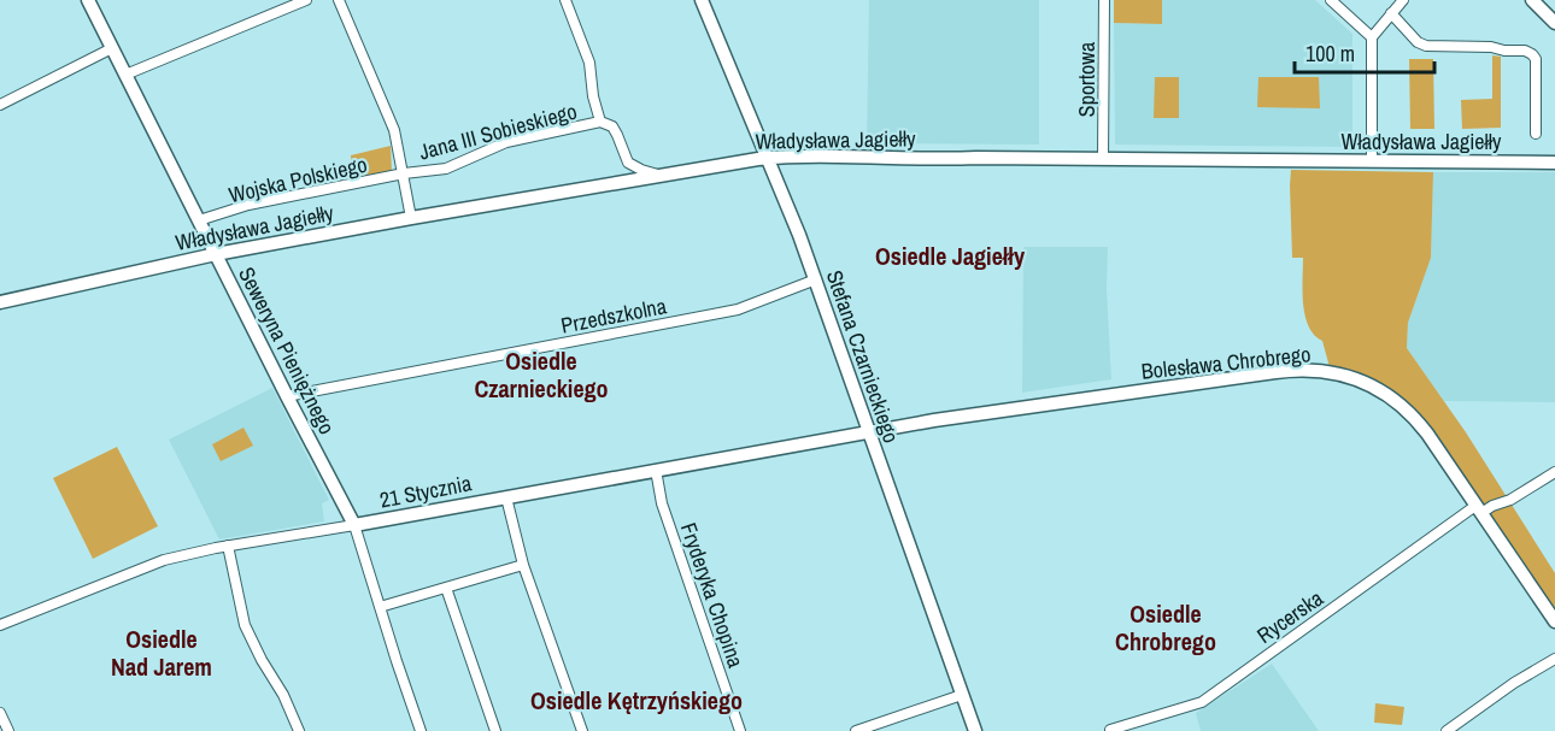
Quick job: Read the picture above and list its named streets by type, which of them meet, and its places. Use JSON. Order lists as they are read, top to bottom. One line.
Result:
{"streets":{"street":["Sportowa","Jana III Sobieskiego","Władysława Jagiełły","Wojska Polskiego","Przedszkolna","Seweryna Pieniężnego","Stefana Czarnieckiego","Bolesława Chrobrego","21 Stycznia","Fryderyka Chopina","Rycerska"]},"crossings":[["Sportowa","Władysława Jagiełły"],["Jana III Sobieskiego","Władysława Jagiełły"],["Jana III Sobieskiego","Wojska Polskiego"],["Władysława Jagiełły","Seweryna Pieniężnego"],["Władysława Jagiełły","Stefana Czarnieckiego"],["Wojska Polskiego","Seweryna Pieniężnego"],["Przedszkolna","Seweryna Pieniężnego"],["Przedszkolna","Stefana Czarnieckiego"],["Seweryna Pieniężnego","21 Stycznia"],["Stefana Czarnieckiego","Bolesława Chrobrego"],["Stefana Czarnieckiego","21 Stycznia"],["Bolesława Chrobrego","21 Stycznia"],["Bolesława Chrobrego","Rycerska"],["21 Stycznia","Fryderyka Chopina"]],"districts":["Osiedle Jagiełły","Osiedle Czarnieckiego","Osiedle Chrobrego","Osiedle Nad Jarem","Osiedle Kętrzyńskiego"],"scale_bar":"100 m"}
